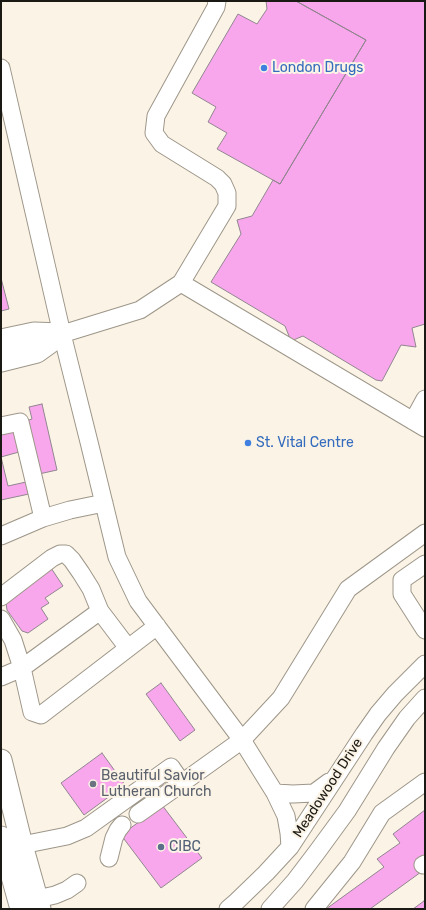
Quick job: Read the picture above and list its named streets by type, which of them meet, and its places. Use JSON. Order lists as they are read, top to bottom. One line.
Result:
{"streets":{"street":["Meadowood Drive"]},"places":["London Drugs","St. Vital Centre","Beautiful Savior Lutheran Church","CIBC"]}
